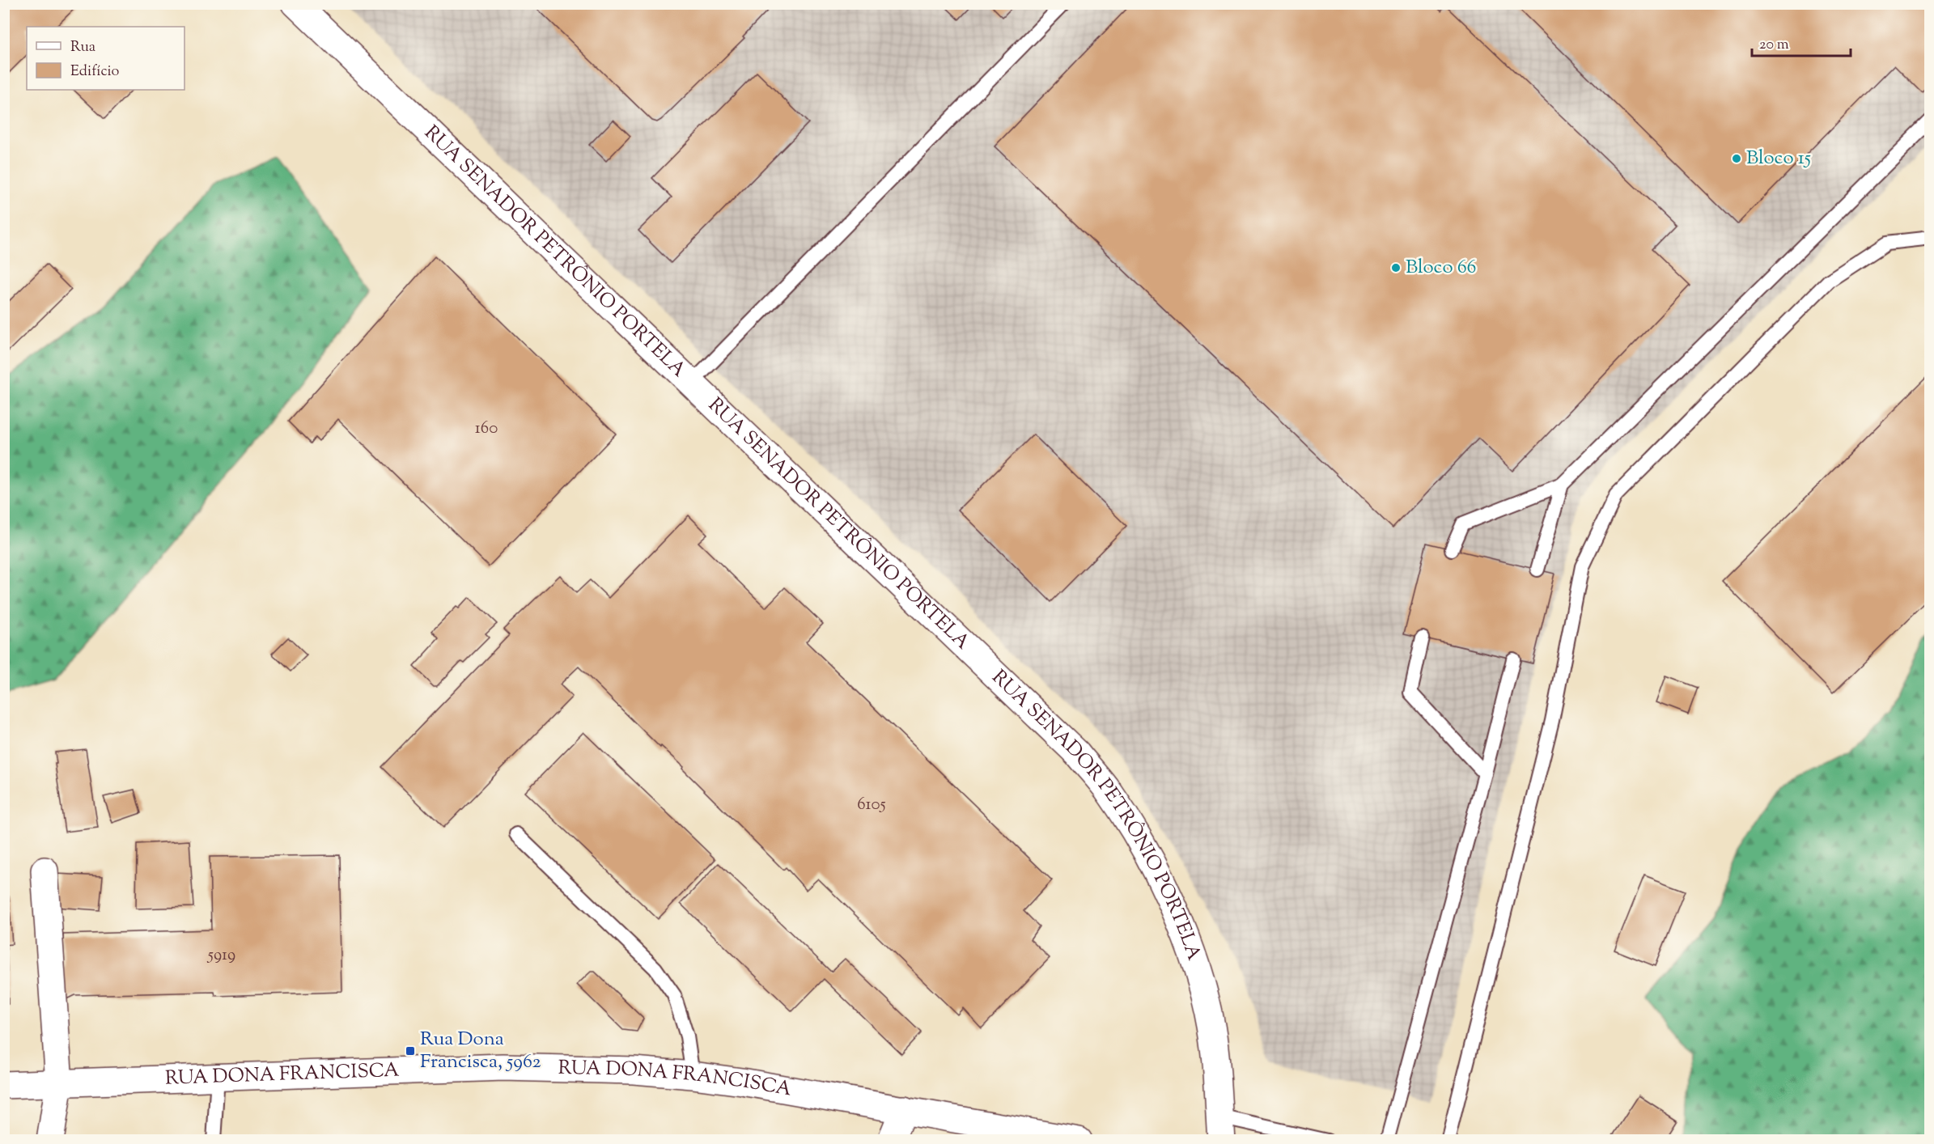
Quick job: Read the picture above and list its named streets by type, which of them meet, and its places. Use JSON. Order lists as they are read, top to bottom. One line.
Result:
{"streets":{"street":["RUA SENADOR PETRÔNIO PORTELA","RUA DONA FRANCISCA"]},"places":{"other":["Bloco 15","Bloco 66"],"transit":["Rua Dona Francisca, 5962"]},"house_numbers":["160","6105","5919"],"legend":["Rua","Edifício"],"scale_bar":"20 m"}
